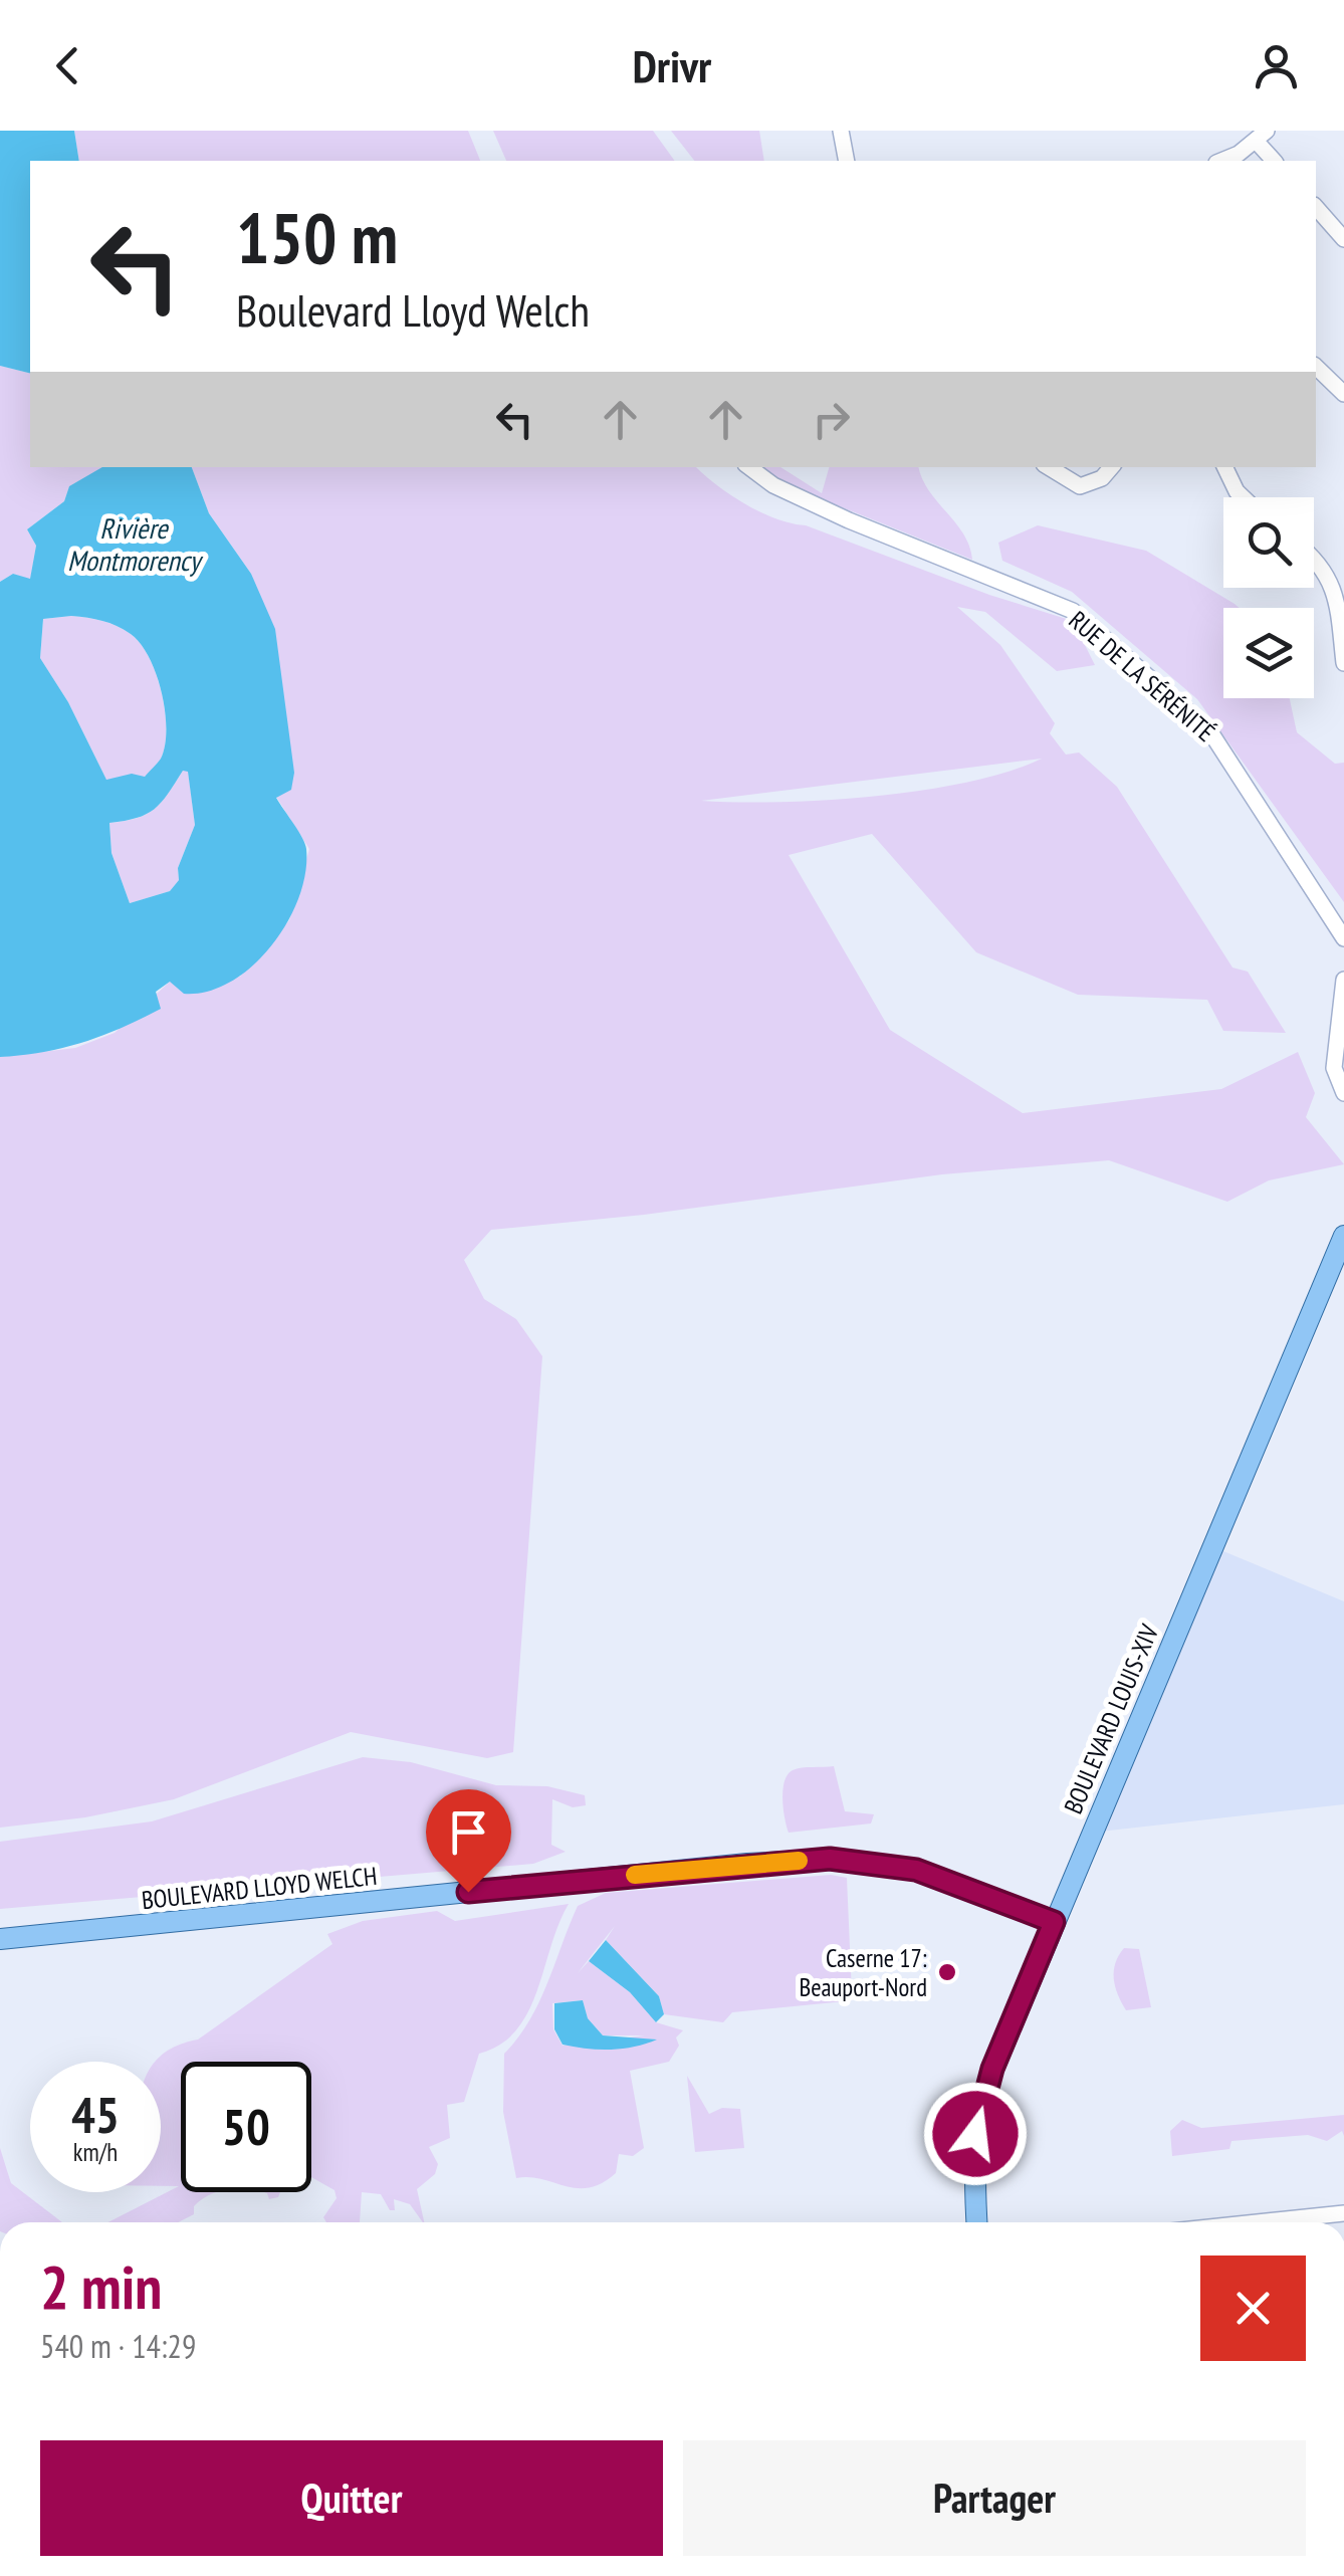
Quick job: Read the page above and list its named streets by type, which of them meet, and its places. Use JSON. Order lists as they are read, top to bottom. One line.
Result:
{"streets":{"main road":["BOULEVARD LOUIS-XIV","BOULEVARD LLOYD WELCH"],"street":["RUE DE LA SÉRÉNITÉ"]},"crossings":[["BOULEVARD LOUIS-XIV","BOULEVARD LLOYD WELCH"]],"water":["Rivière Montmorency"],"places":["Caserne 17: Beauport-Nord"],"page":{"header":"Drivr","turn":["150 m","Boulevard Lloyd Welch"],"speed":"45 km/h","limit":"50","heading":["2 min","540 m · 14:29"],"buttons":["Quitter","Partager"]}}
